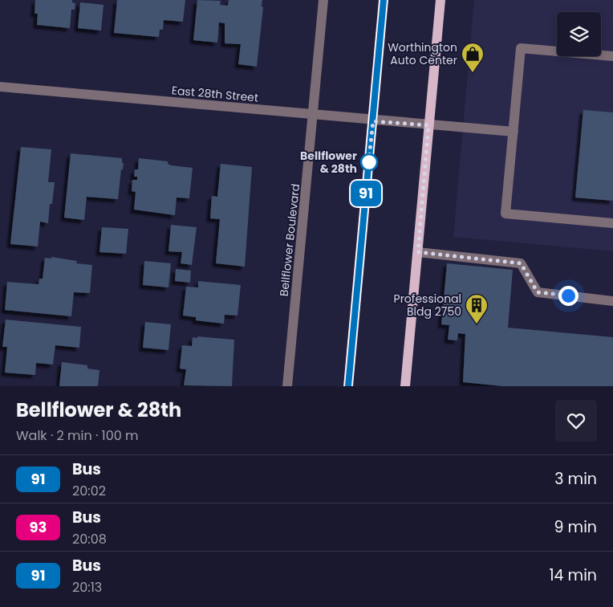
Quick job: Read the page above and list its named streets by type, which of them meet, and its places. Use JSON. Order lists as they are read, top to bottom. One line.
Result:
{"streets":{"street":["East 28th Street","Bellflower Boulevard"]},"crossings":[["East 28th Street","Bellflower Boulevard"]],"places":{"shop":["Worthington Auto Center"],"other":["Bellflower & 28th"],"building":["Professional Bldg 2750"]},"lines":["bus line 91"],"page":{"on_map":"91","heading":["Bellflower & 28th","Walk · 2 min · 100 m"],"list":[{"mark":"91","name":"Bus","note":"20:02","value":"3 min"},{"mark":"93","name":"Bus","note":"20:08","value":"9 min"},{"mark":"91","name":"Bus","note":"20:13","value":"14 min"}]}}
